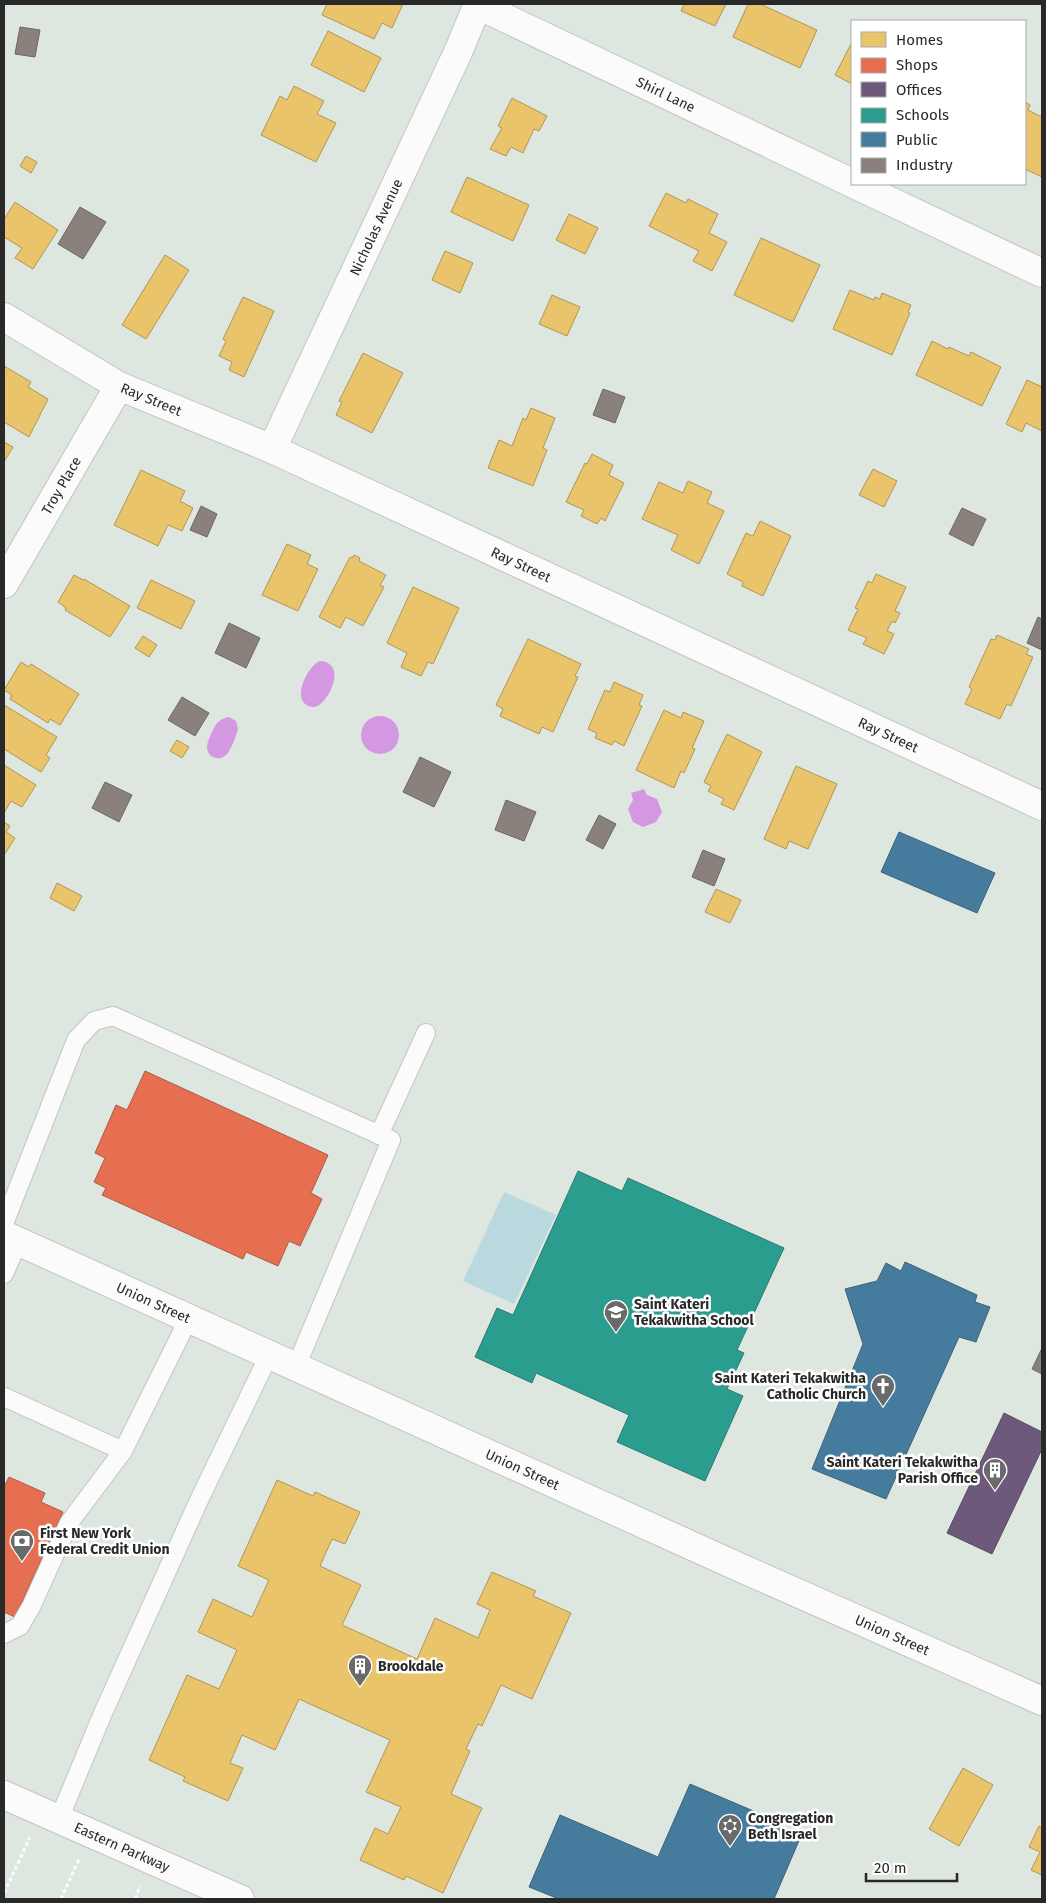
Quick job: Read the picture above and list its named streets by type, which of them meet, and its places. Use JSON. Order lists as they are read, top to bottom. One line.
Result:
{"streets":{"street":["Shirl Lane","Nicholas Avenue","Ray Street","Troy Place","Union Street","Eastern Parkway"]},"crossings":[["Shirl Lane","Nicholas Avenue"],["Nicholas Avenue","Ray Street"],["Ray Street","Troy Place"]],"places":{"school or university":["Saint Kateri Tekakwitha School"],"church":["Saint Kateri Tekakwitha Catholic Church"],"building":["Saint Kateri Tekakwitha Parish Office","Brookdale"],"bank":["First New York Federal Credit Union"],"synagogue":["Congregation Beth Israel"]},"legend":["Homes","Shops","Offices","Schools","Public","Industry"],"scale_bar":"20 m"}
